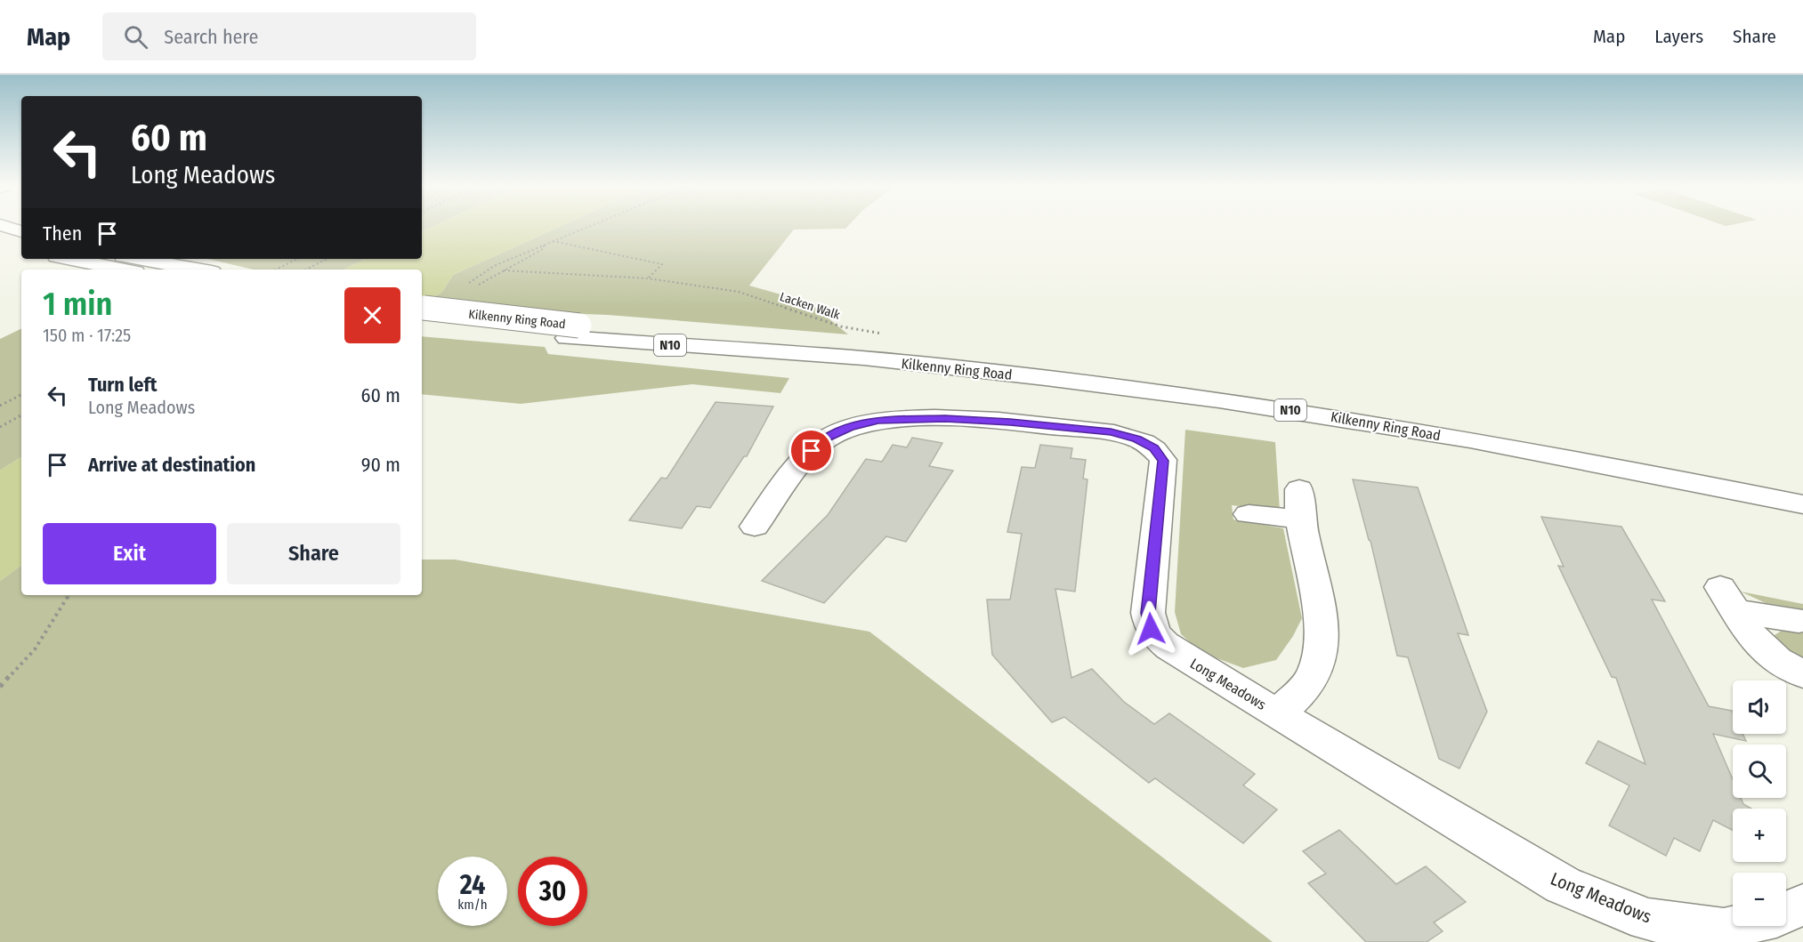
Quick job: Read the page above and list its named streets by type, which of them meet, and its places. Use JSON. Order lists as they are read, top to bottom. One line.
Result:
{"streets":{"main road":["Kilkenny Ring Road","N10","Long Meadows"],"path":["Lacken Walk"]},"page":{"header":"Map","search":"Search here","nav":["Map","Layers","Share"],"turn":["60 m","Long Meadows"],"then":"Then","heading":["1 min","150 m · 17:25"],"list":[{"name":"Turn left","note":"Long Meadows","value":"60 m"},{"name":"Arrive at destination","value":"90 m"}],"buttons":["Exit","Share"],"map_buttons":["+","−"],"speed":"24 km/h","limit":"30"}}
